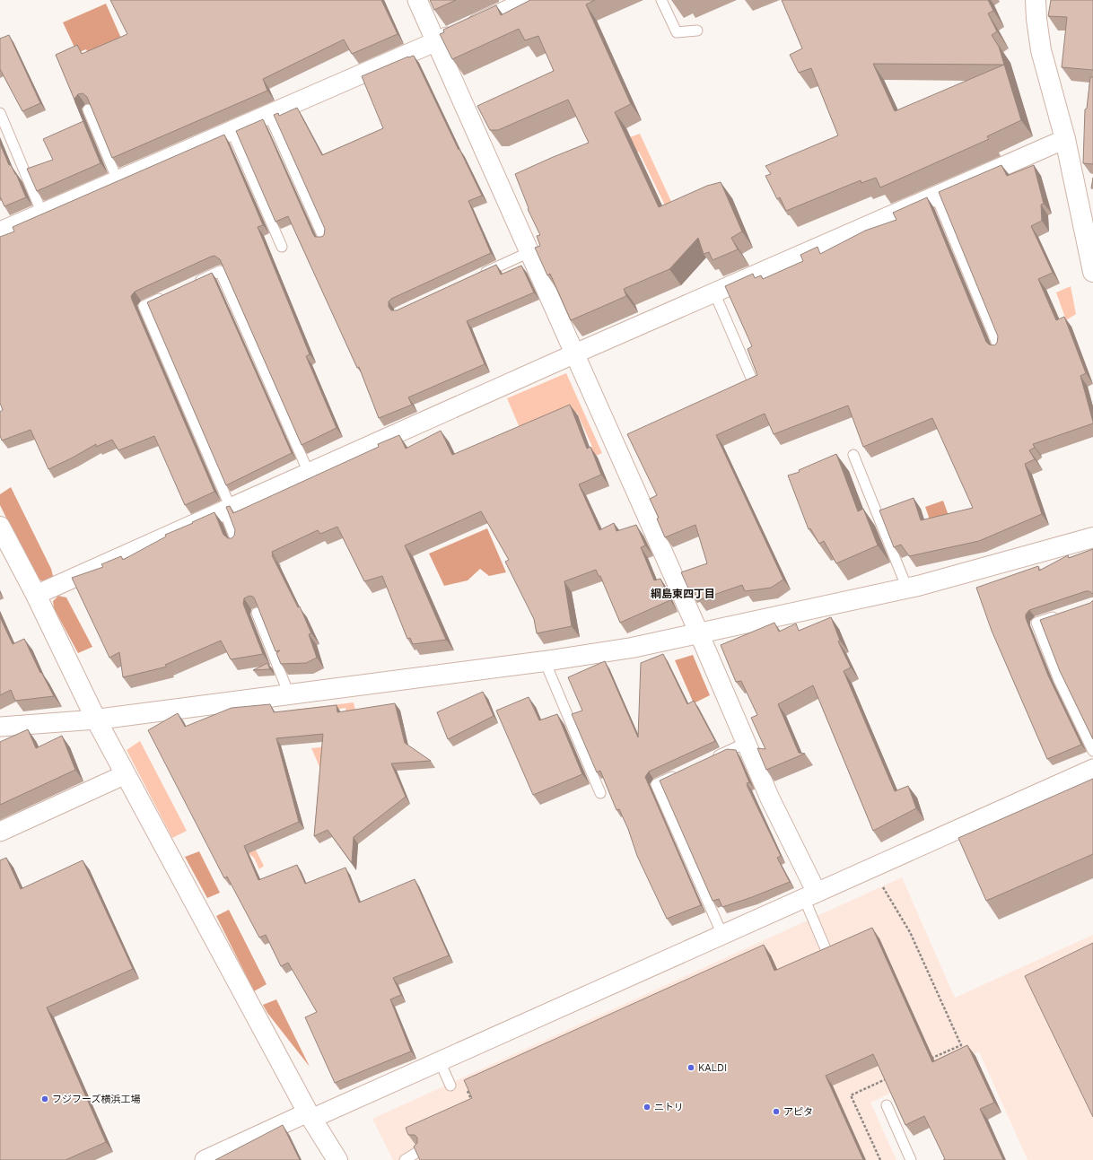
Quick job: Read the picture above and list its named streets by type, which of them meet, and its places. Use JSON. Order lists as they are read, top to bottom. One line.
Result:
{"districts":["綱島東四丁目"],"places":["KALDI","フジフーズ横浜工場","ニトリ","アピタ"]}
